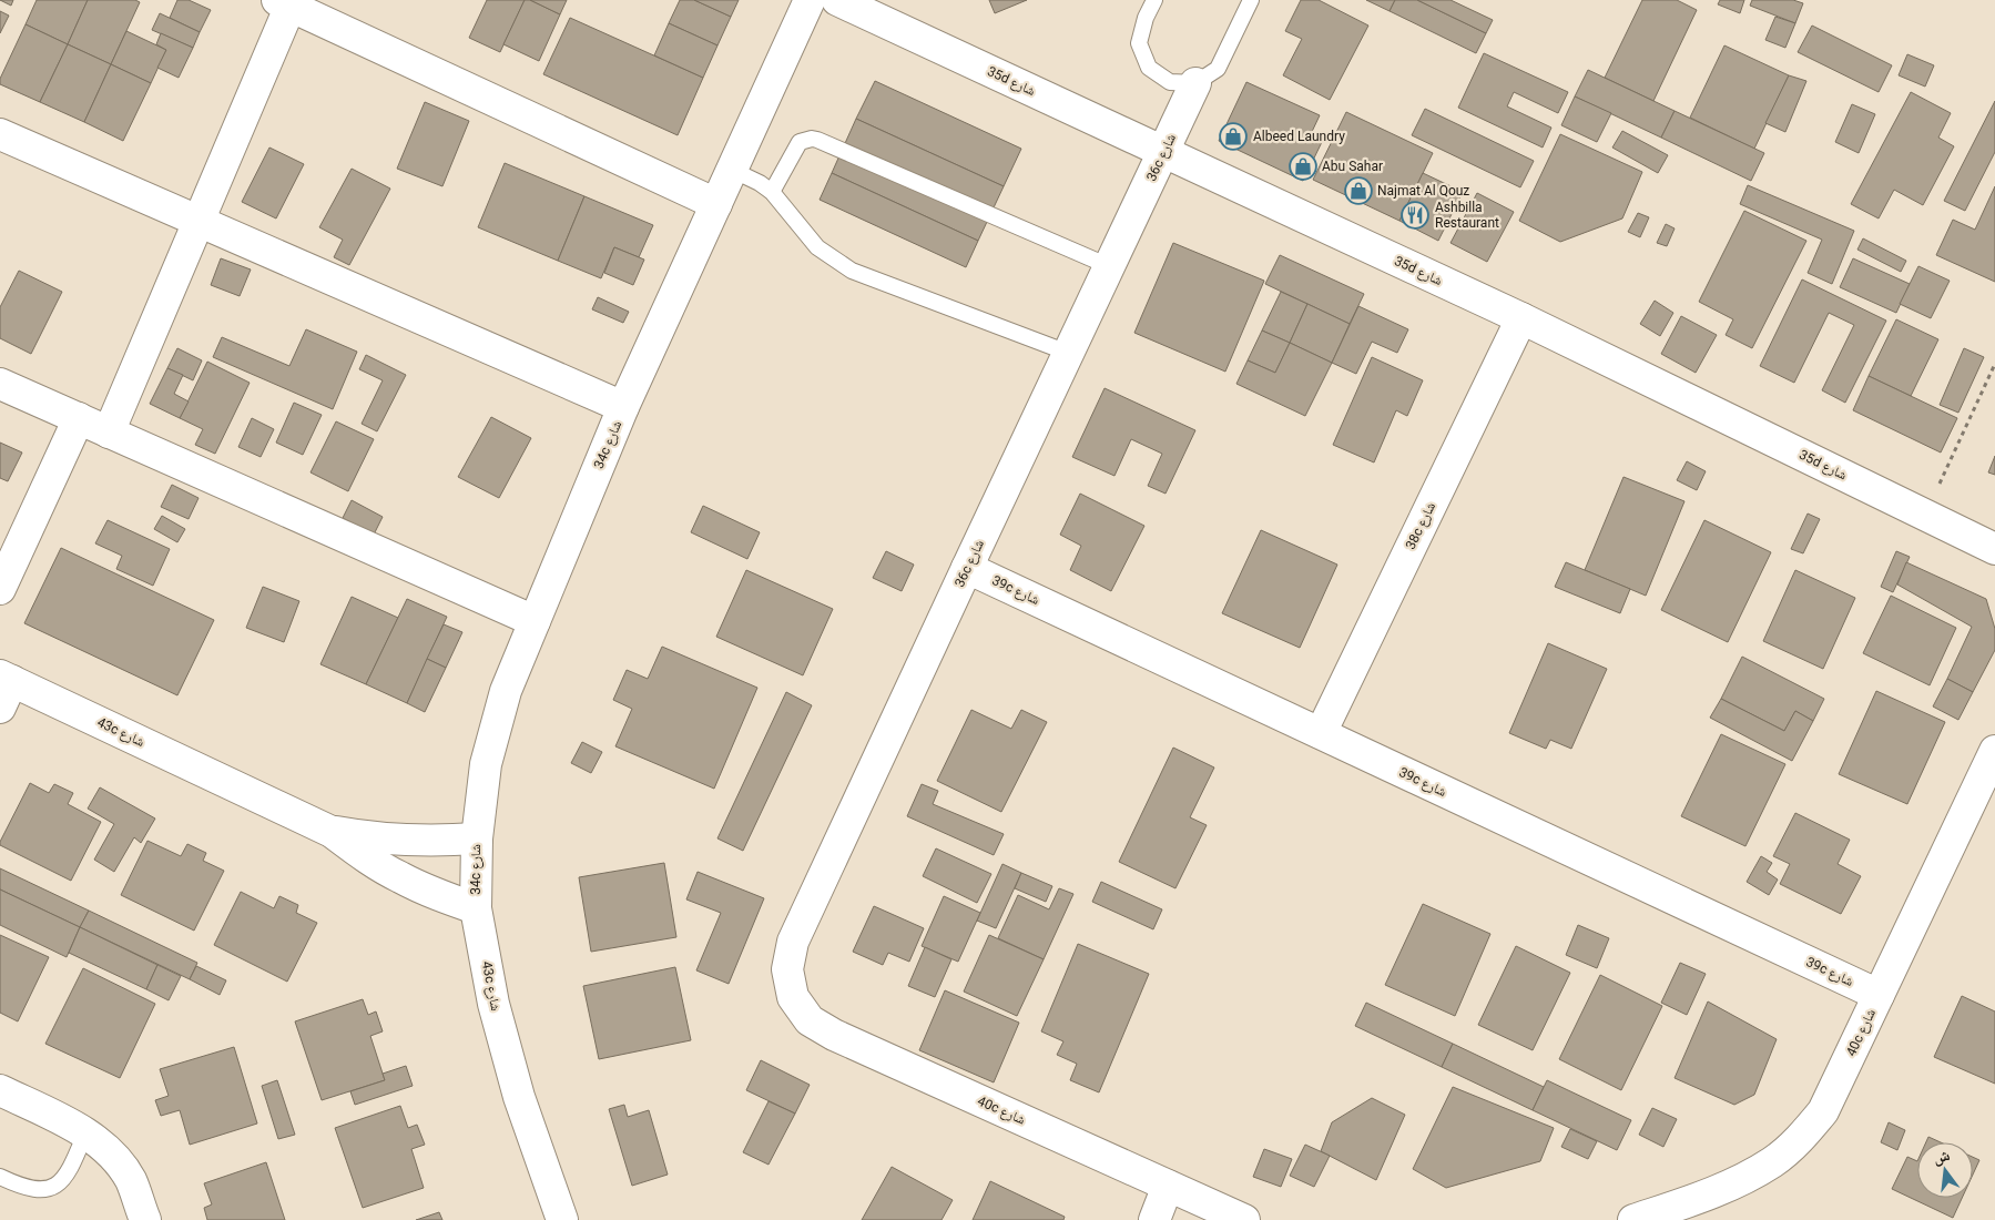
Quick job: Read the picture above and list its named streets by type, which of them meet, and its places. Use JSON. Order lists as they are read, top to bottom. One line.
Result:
{"streets":{"street":["35d شارع","36c شارع","34c شارع","38c شارع","39c شارع","43c شارع","40c شارع"]},"crossings":[["35d شارع","36c شارع"],["35d شارع","38c شارع"],["36c شارع","39c شارع"],["36c شارع","40c شارع"],["34c شارع","43c شارع"],["38c شارع","39c شارع"],["39c شارع","40c شارع"]],"places":{"shop":["Albeed Laundry","Abu Sahar","Najmat Al Qouz"],"restaurant":["Ashbilla Restaurant"]},"north":"top"}
